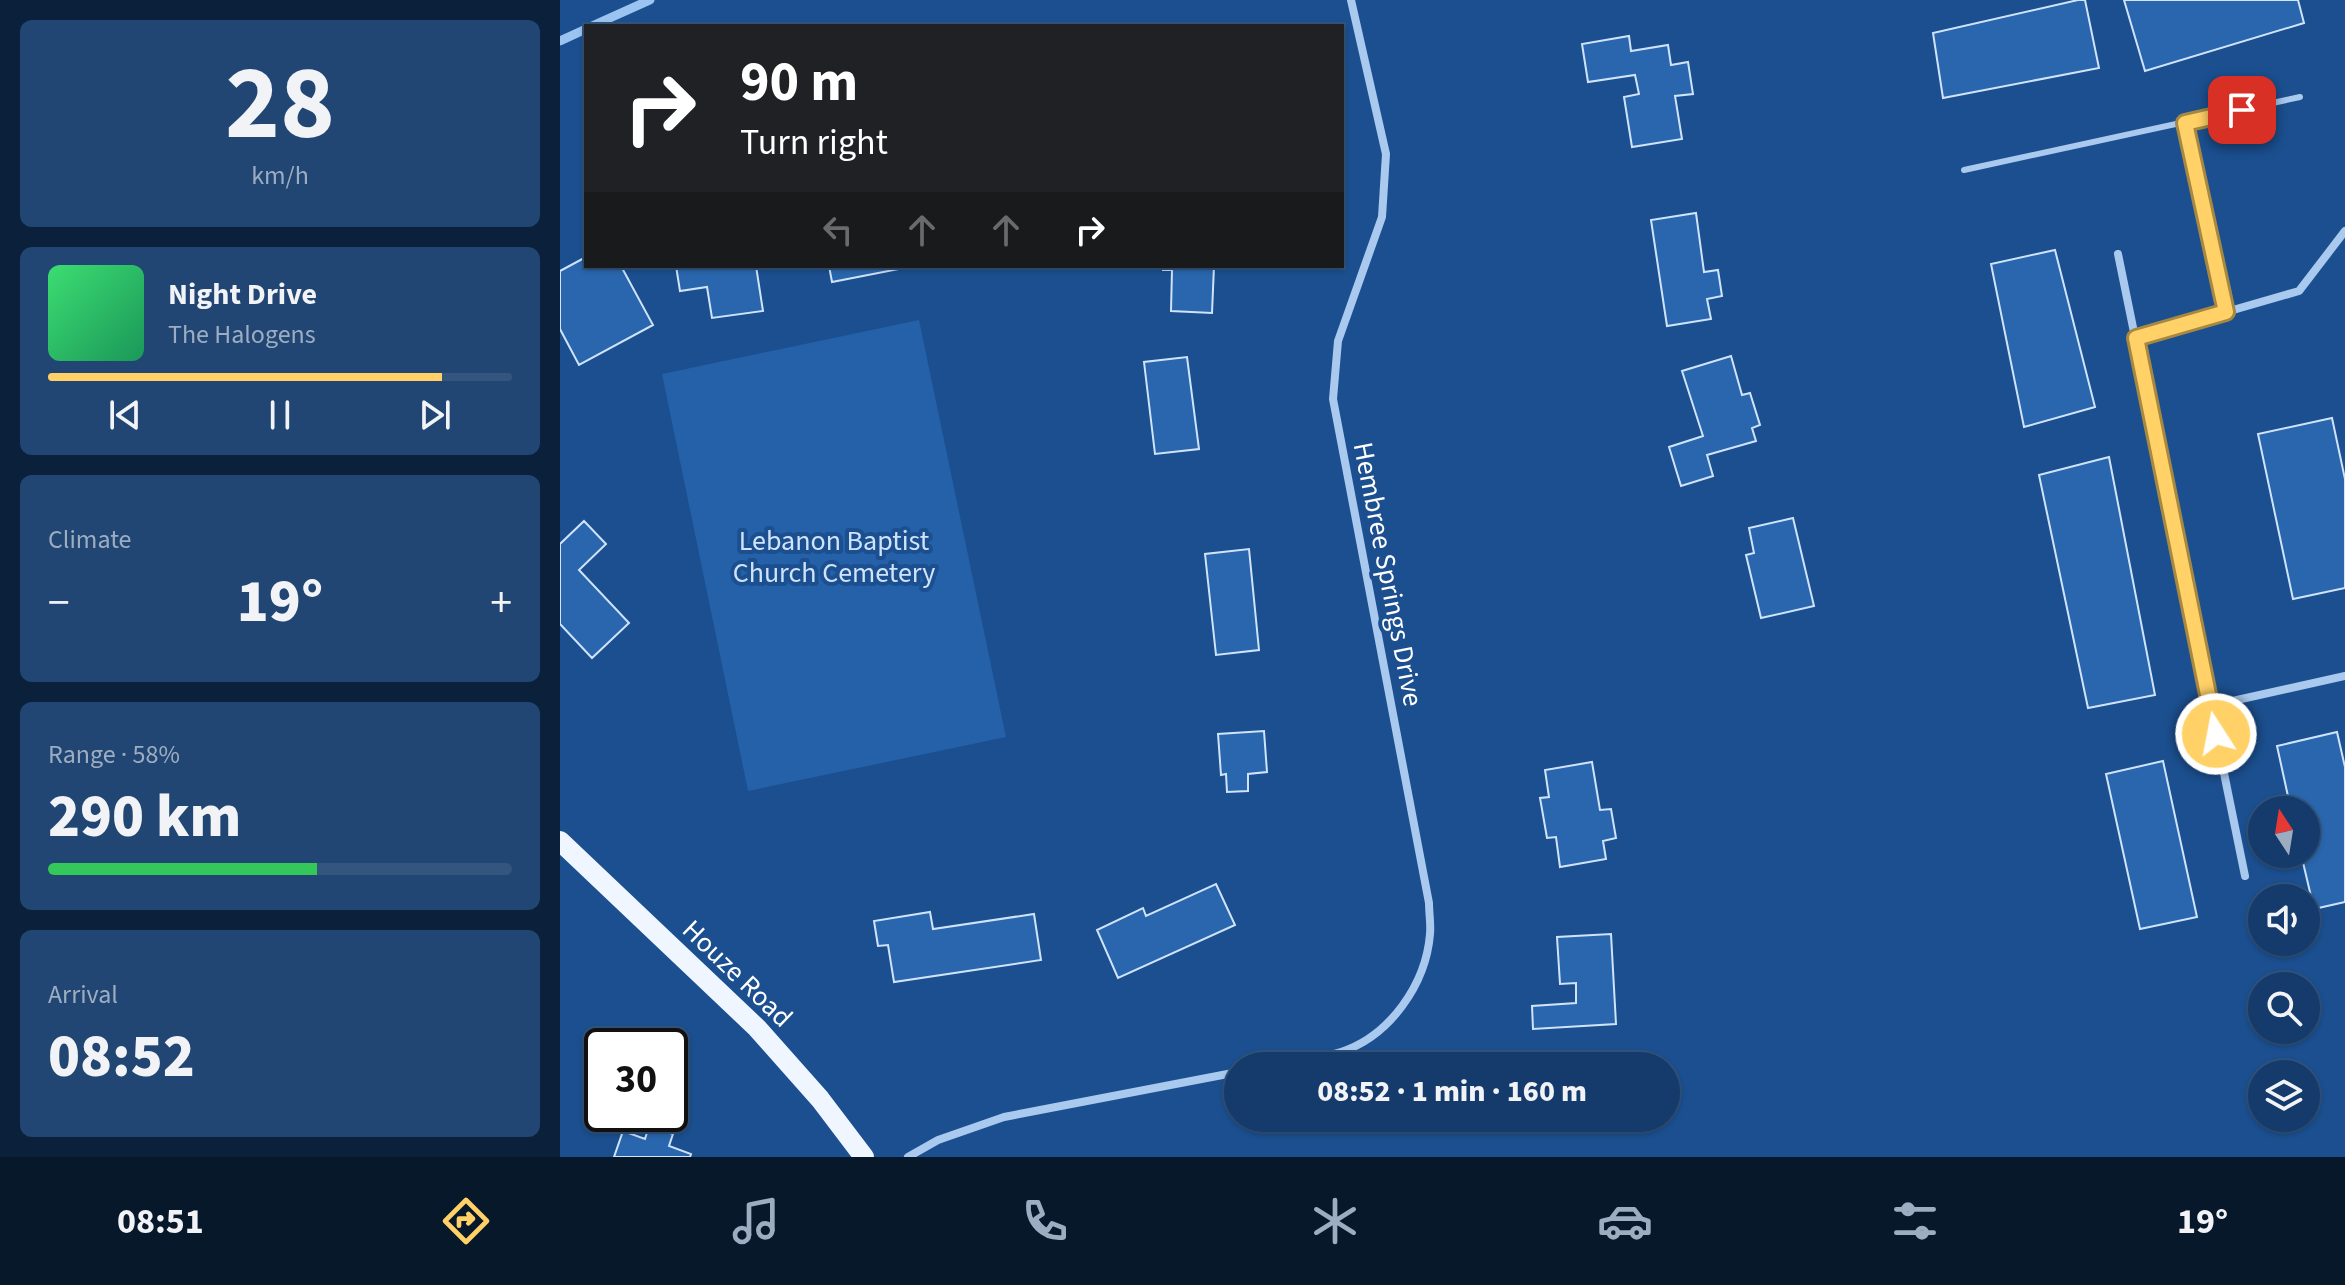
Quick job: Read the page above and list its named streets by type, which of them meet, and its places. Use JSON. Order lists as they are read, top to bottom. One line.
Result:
{"streets":{"main road":["Houze Road"],"street":["Hembree Springs Drive"]},"parks":["Lebanon Baptist Church Cemetery"],"north":"top","page":{"tile":[["28","km/h"],"Climate",["Range · 58%","290 km"],["Arrival","08:52"]],"turn":["90 m","Turn right"],"song":["Night Drive","The Halogens"],"heat":["−","19°","+"],"limit":"30","trip":"08:52 · 1 min · 160 m","tabs":["08:51","19°"]}}
